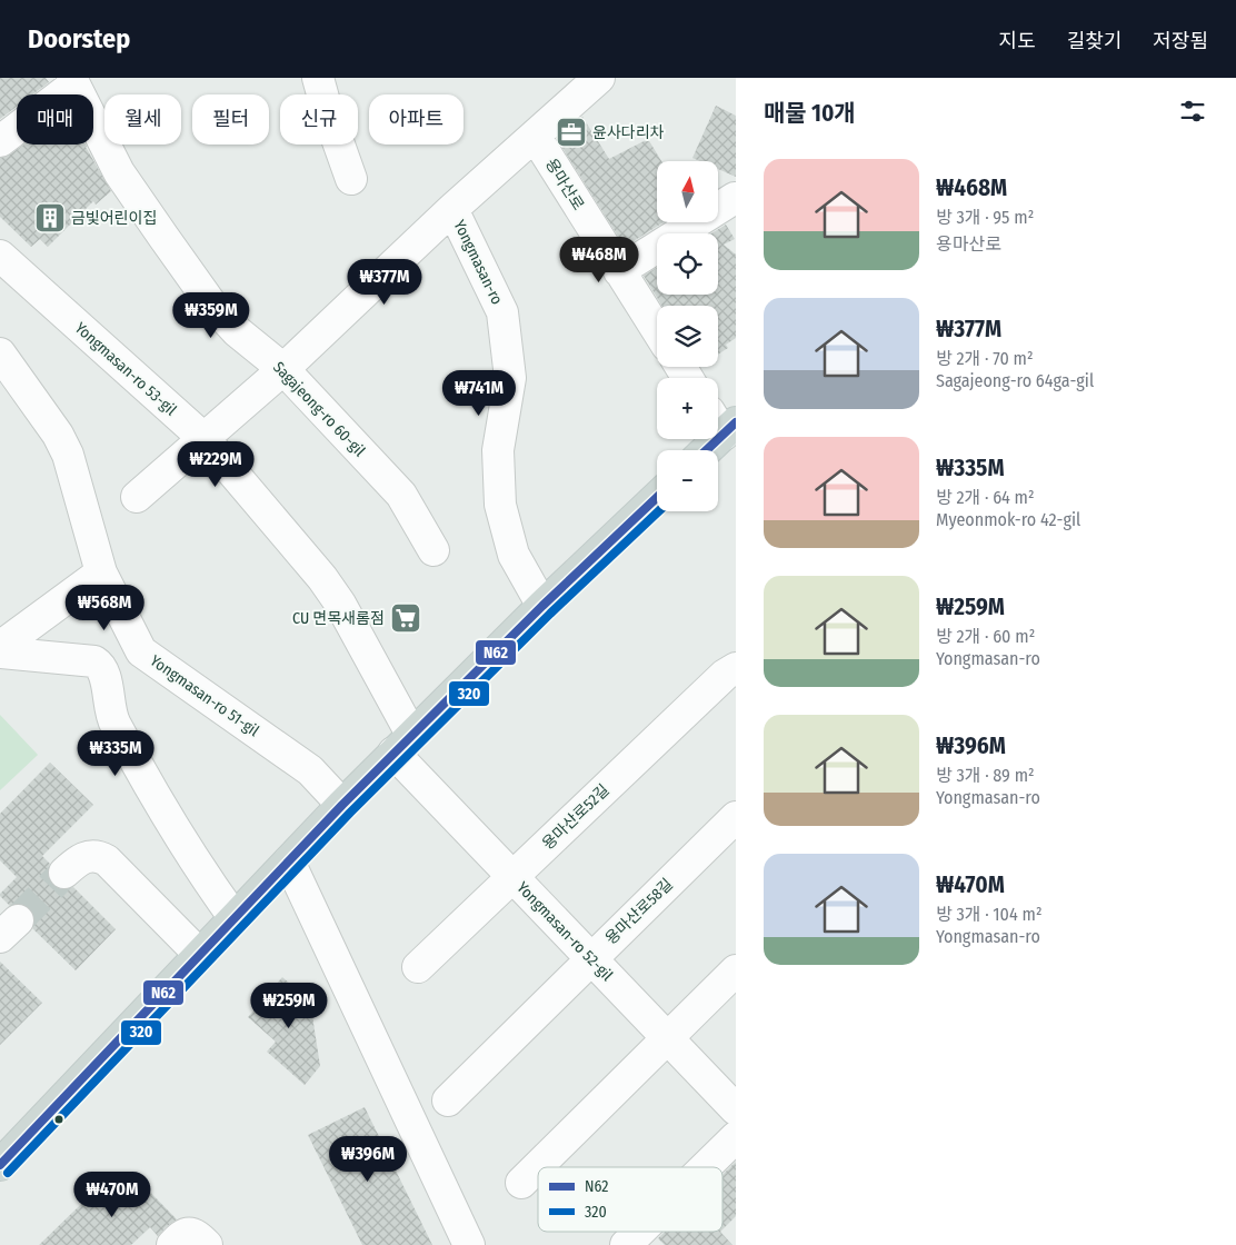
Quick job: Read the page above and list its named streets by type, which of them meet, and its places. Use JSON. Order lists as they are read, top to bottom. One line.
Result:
{"streets":{"street":["용마산로","Yongmasan-ro","Yongmasan-ro 53-gil","Sagajeong-ro 60-gil","Yongmasan-ro 51-gil","용마산로52길","용마산로58길","Yongmasan-ro 52-gil"]},"crossings":[["Yongmasan-ro 53-gil","Yongmasan-ro 52-gil"],["용마산로52길","Yongmasan-ro 52-gil"],["용마산로58길","Yongmasan-ro 52-gil"]],"places":{"office":["윤사다리차"],"building":["금빛어린이집"],"supermarket":["CU 면목새롬점"]},"lines":["transit line N62","transit line 320"],"legend":["N62","320"],"north":"top","page":{"header":"Doorstep","nav":["지도","길찾기","저장됨"],"heading":"매물 10개","chip":["매매","월세","필터","신규","아파트"],"list":[{"name":"₩468M","note":"방 3개 · 95 m² · 용마산로"},{"name":"₩377M","note":"방 2개 · 70 m² · Sagajeong-ro 64ga-gil"},{"name":"₩335M","note":"방 2개 · 64 m² · Myeonmok-ro 42-gil"},{"name":"₩259M","note":"방 2개 · 60 m² · Yongmasan-ro"},{"name":"₩396M","note":"방 3개 · 89 m² · Yongmasan-ro"},{"name":"₩470M","note":"방 3개 · 104 m² · Yongmasan-ro"}],"map_buttons":["+","−"],"price":["₩468M","₩377M","₩359M","₩741M","₩229M","₩568M","₩335M","₩259M","₩396M","₩470M"]}}
